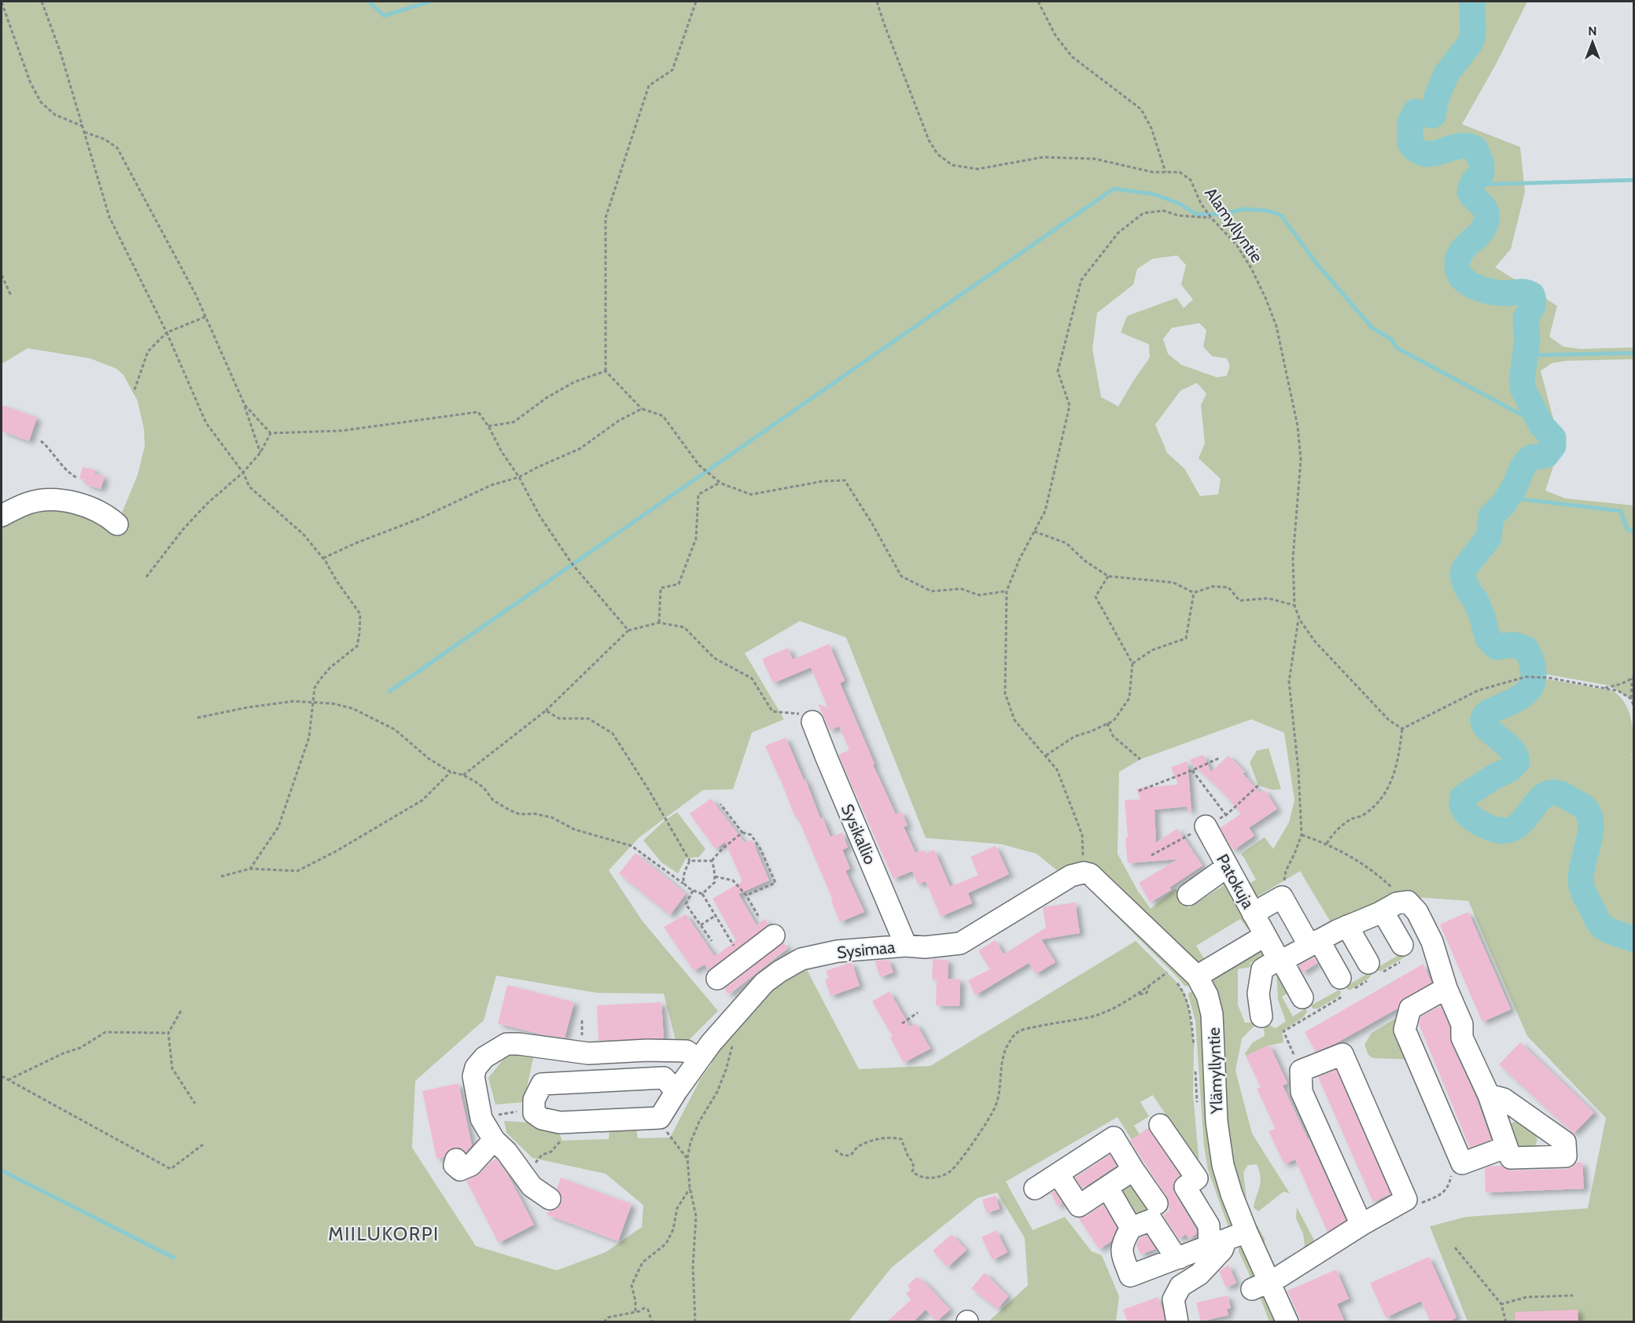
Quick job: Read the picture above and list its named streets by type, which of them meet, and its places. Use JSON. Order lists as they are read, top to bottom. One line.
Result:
{"streets":{"street":["Sysikallio","Patokuja","Sysimaa","Ylämyllyntie"],"path":["Alamyllyntie"]},"crossings":[["Sysikallio","Sysimaa"],["Sysimaa","Ylämyllyntie"]],"districts":["MIILUKORPI"],"north":"top"}
